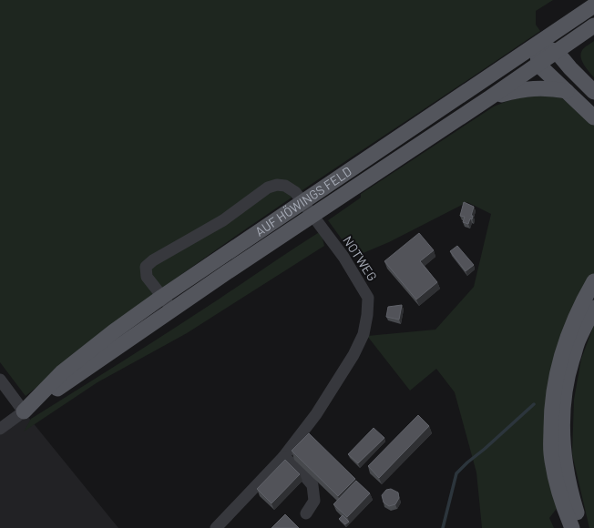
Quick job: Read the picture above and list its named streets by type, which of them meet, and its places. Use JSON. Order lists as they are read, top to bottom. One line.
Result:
{"streets":{"main road":["AUF HÖWINGS FELD"],"street":["NOTWEG"]},"crossings":[["AUF HÖWINGS FELD","NOTWEG"]]}
